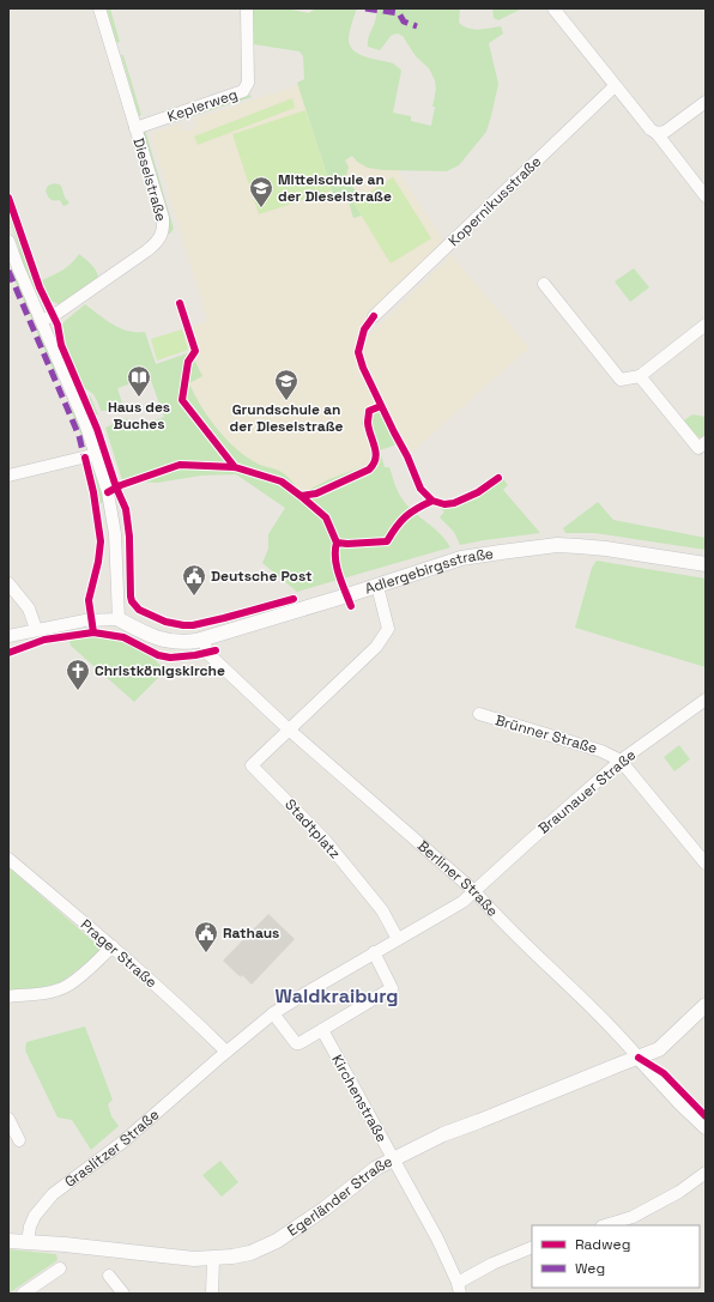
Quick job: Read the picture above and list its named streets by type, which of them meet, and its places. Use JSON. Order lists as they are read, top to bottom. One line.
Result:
{"streets":{"street":["Keplerweg","Dieselstraße","Kopernikusstraße","Adlergebirgsstraße","Brünner Straße","Braunauer Straße","Stadtplatz","Berliner Straße","Prager Straße","Kirchenstraße","Graslitzer Straße","Egerländer Straße"]},"crossings":[["Keplerweg","Dieselstraße"],["Adlergebirgsstraße","Berliner Straße"],["Brünner Straße","Braunauer Straße"],["Braunauer Straße","Berliner Straße"],["Stadtplatz","Berliner Straße"],["Berliner Straße","Egerländer Straße"],["Prager Straße","Graslitzer Straße"],["Kirchenstraße","Egerländer Straße"],["Graslitzer Straße","Egerländer Straße"]],"districts":["Waldkraiburg"],"places":{"school or university":["Mittelschule an der Dieselstraße","Grundschule an der Dieselstraße"],"library":["Haus des Buches"],"public building":["Deutsche Post","Rathaus"],"church":["Christkönigskirche"]},"legend":["Radweg","Weg"]}
